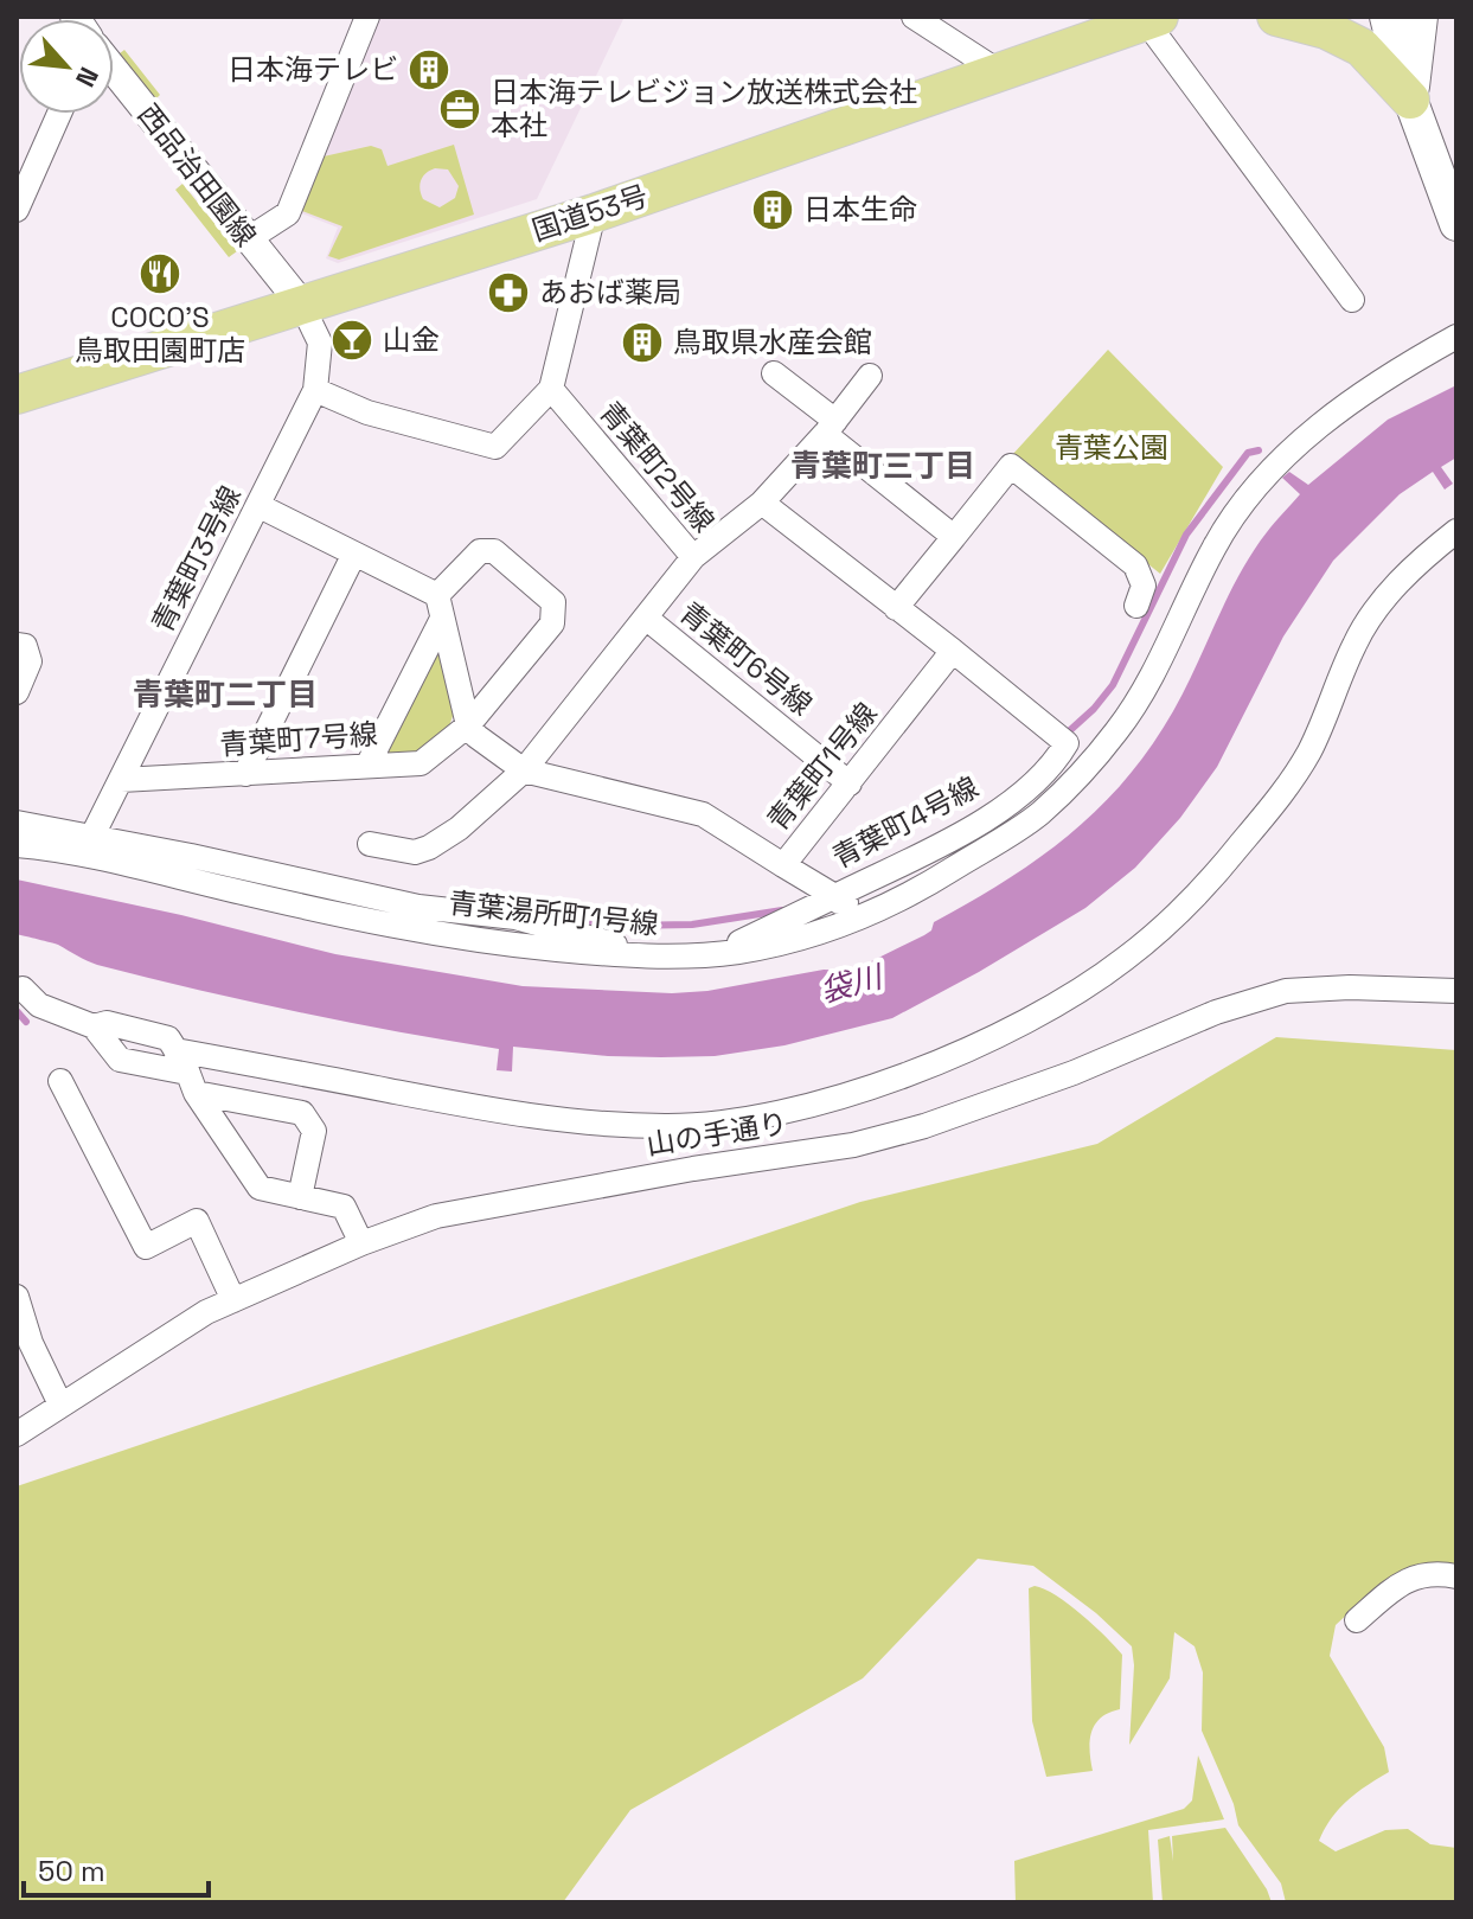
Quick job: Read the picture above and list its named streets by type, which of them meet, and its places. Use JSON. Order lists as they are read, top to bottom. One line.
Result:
{"streets":{"highway":["国道53号"],"street":["西品治田園線","青葉町2号線","青葉町3号線","青葉町6号線","青葉町7号線","青葉町1号線","青葉町4号線","青葉湯所町1号線","山の手通り"]},"crossings":[["西品治田園線","国道53号"],["西品治田園線","青葉町3号線"],["国道53号","青葉町3号線"],["青葉町2号線","青葉町6号線"],["青葉町2号線","青葉町1号線"],["青葉町3号線","青葉町7号線"],["青葉町6号線","青葉町1号線"],["青葉町7号線","青葉町1号線"],["青葉町1号線","青葉町4号線"]],"districts":["青葉町三丁目","青葉町二丁目"],"water":["袋川"],"parks":["青葉公園"],"places":{"building":["日本海テレビ","日本生命","鳥取県水産会館"],"office":["日本海テレビジョン放送株式会社 本社"],"restaurant":["COCO'S 鳥取田園町店"],"pharmacy":["あおば薬局"],"bar":["山金"]},"scale_bar":"50 m","north":"bottom right"}
